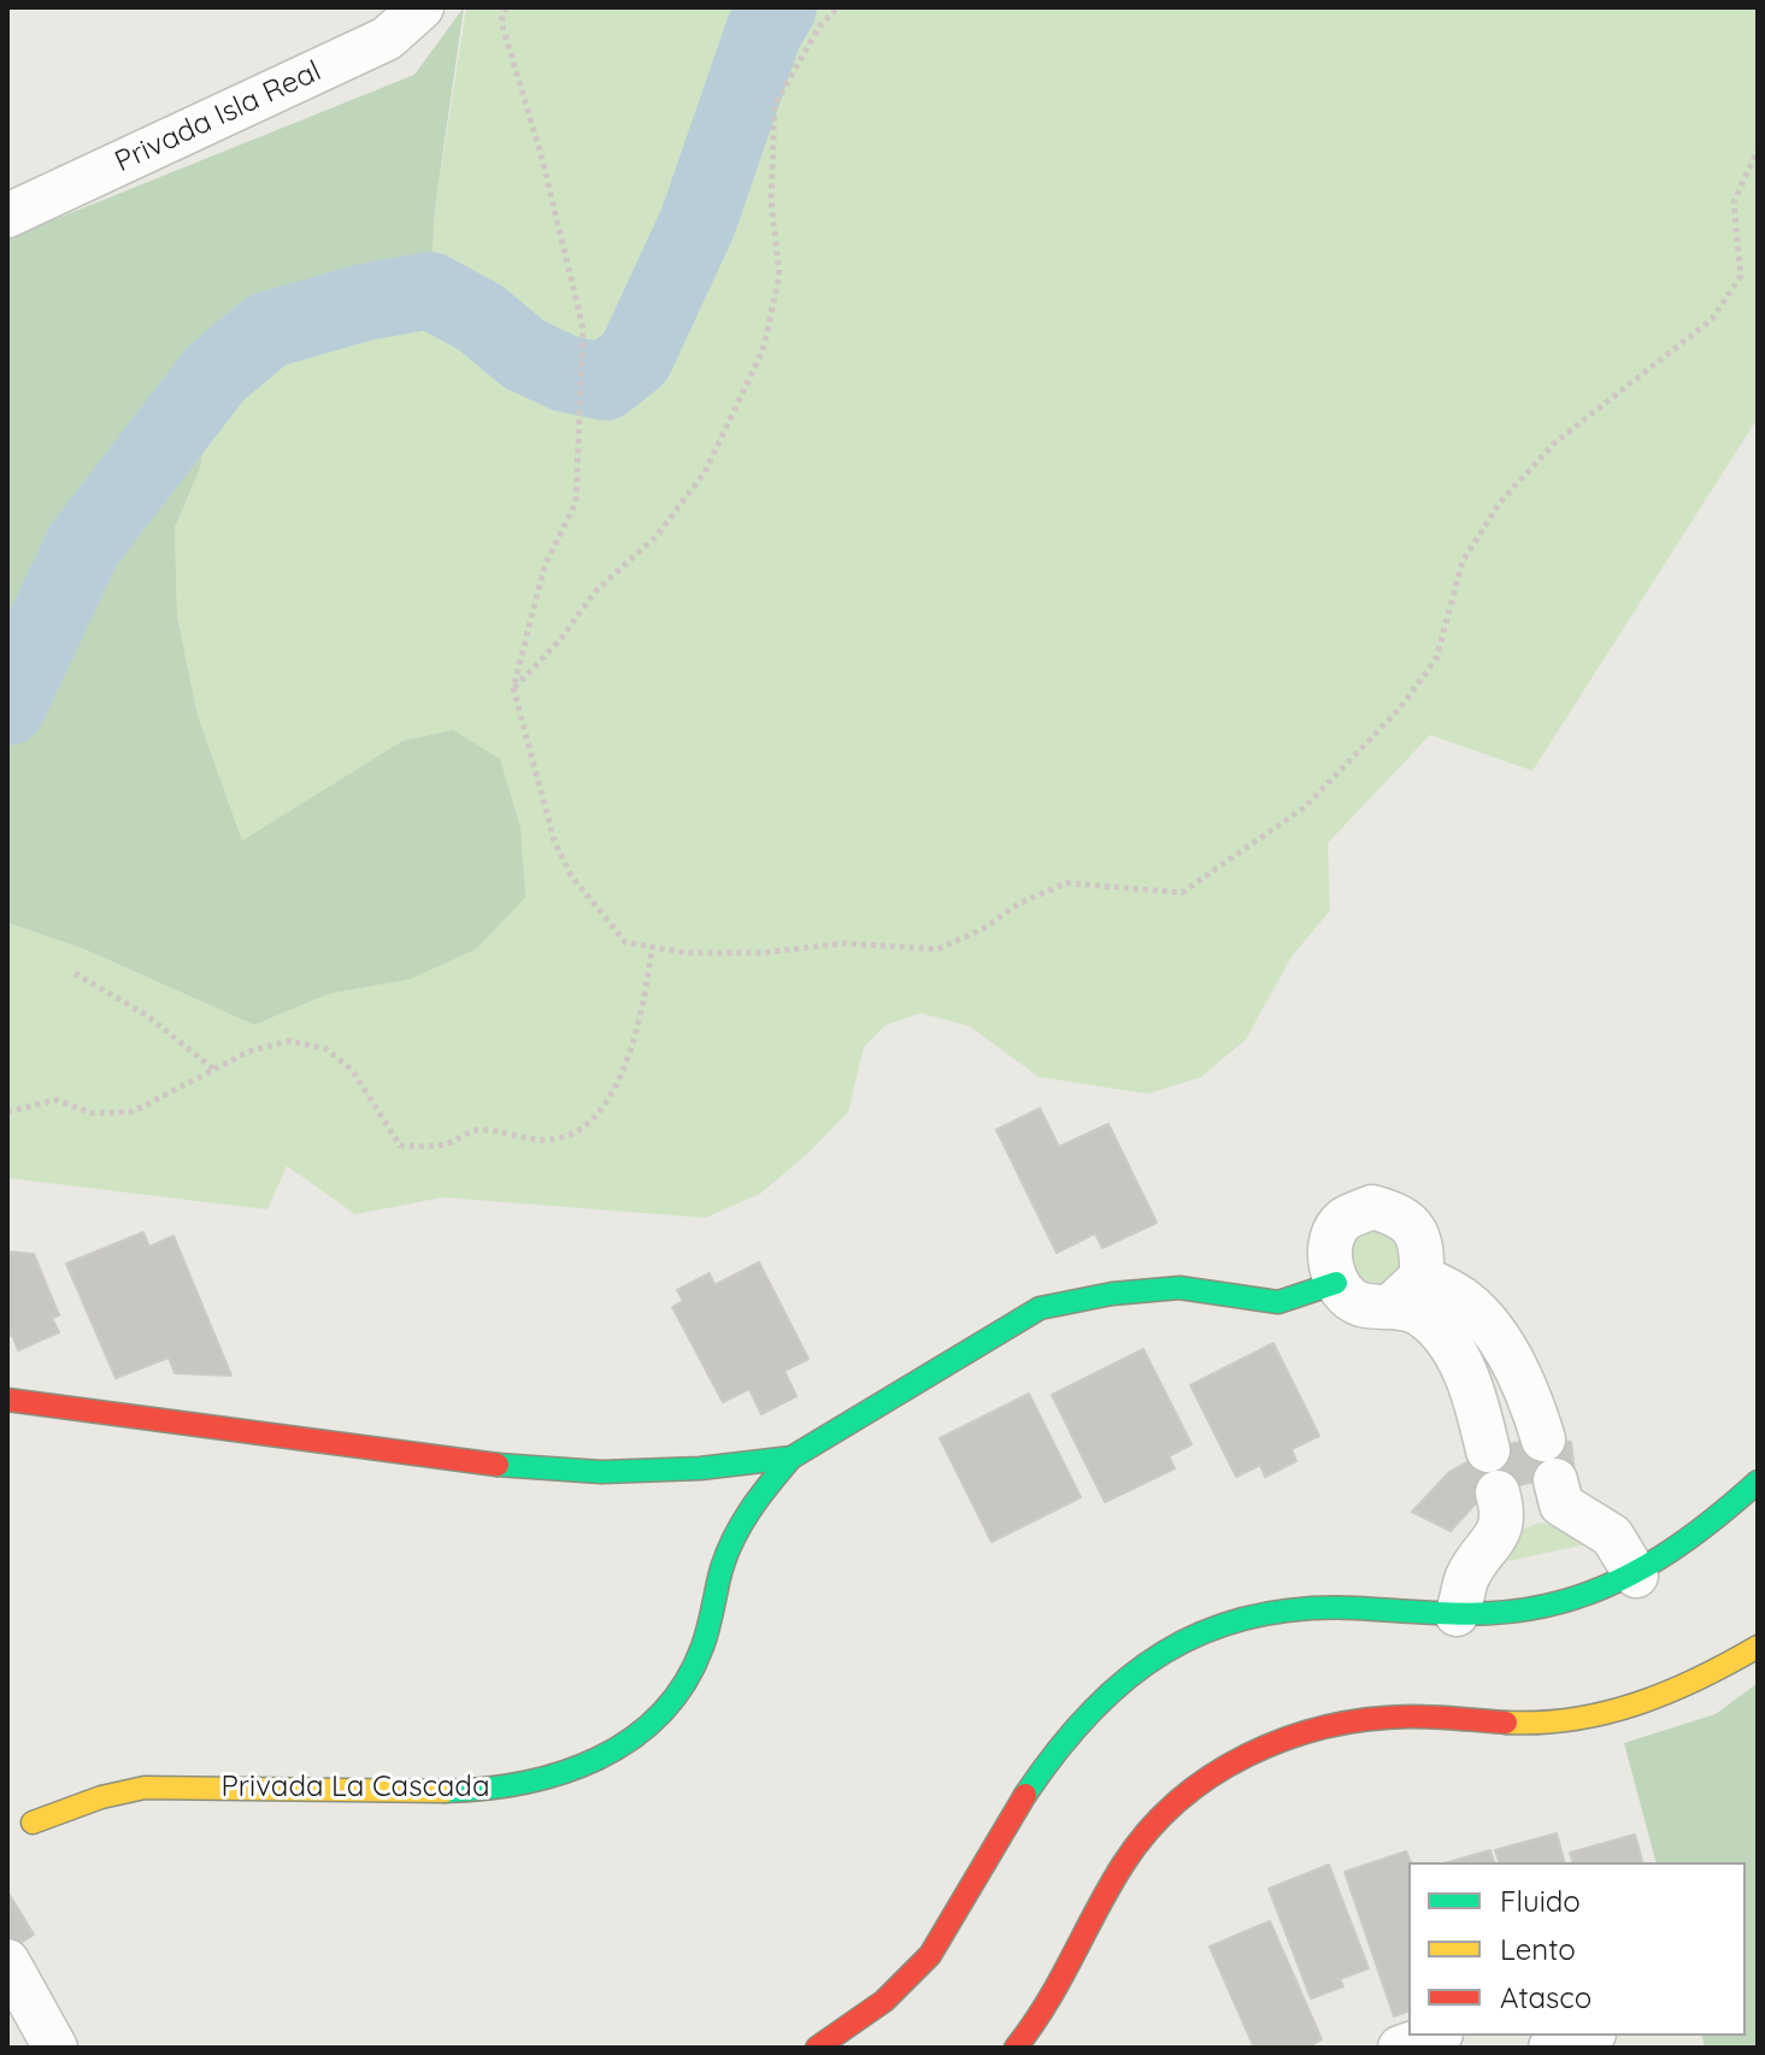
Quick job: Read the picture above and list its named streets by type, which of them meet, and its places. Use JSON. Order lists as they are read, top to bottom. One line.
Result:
{"streets":{"street":["Privada Isla Real","Privada La Cascada"]},"legend":["Fluido","Lento","Atasco"]}
